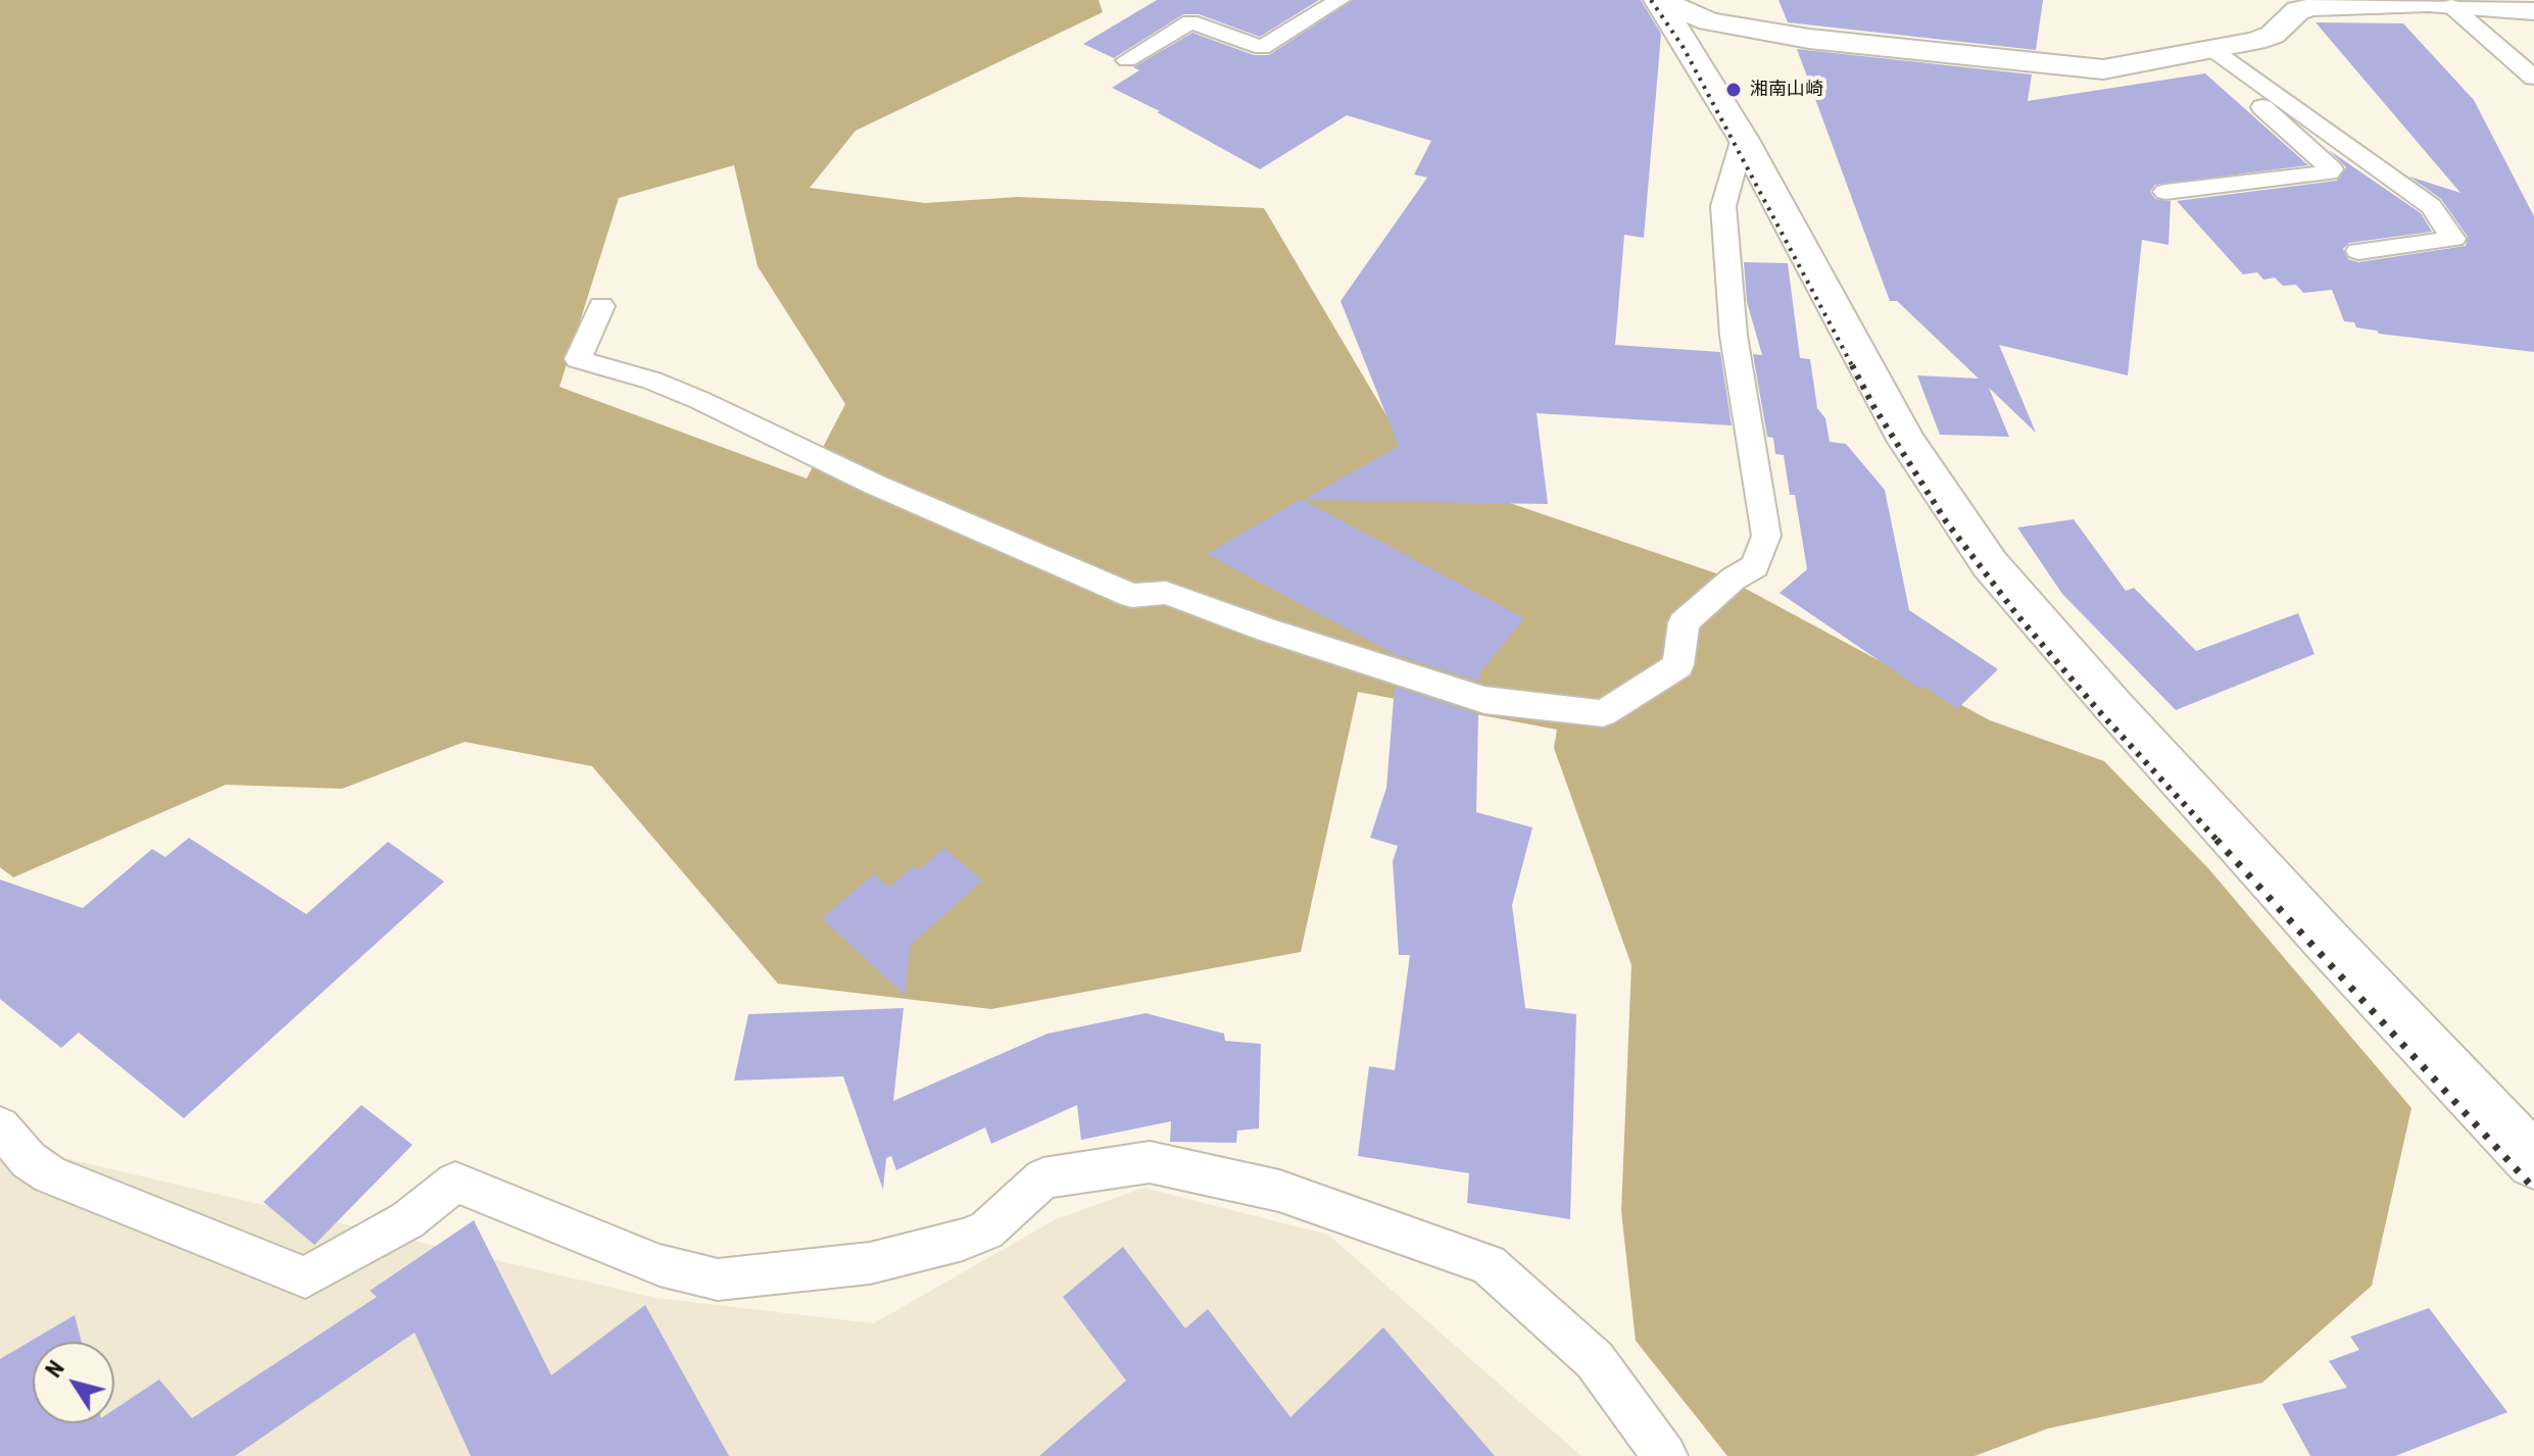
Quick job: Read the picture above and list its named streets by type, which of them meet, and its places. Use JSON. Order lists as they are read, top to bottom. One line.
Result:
{"places":["湘南山崎"],"north":"top left"}
